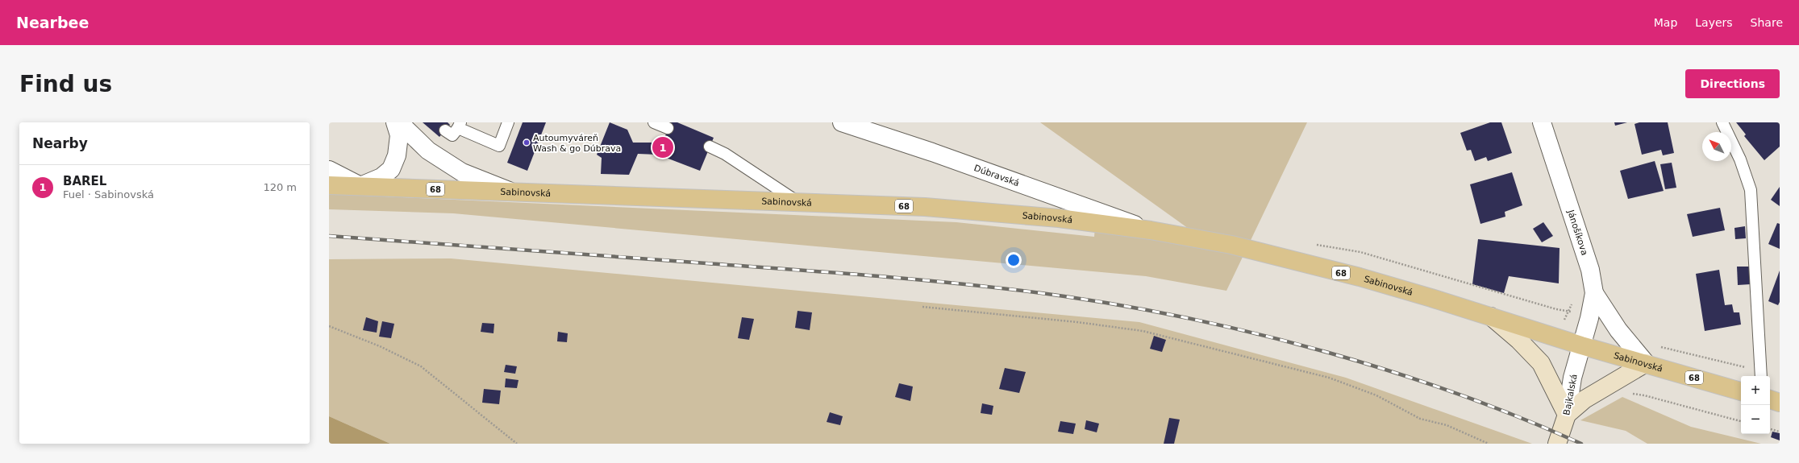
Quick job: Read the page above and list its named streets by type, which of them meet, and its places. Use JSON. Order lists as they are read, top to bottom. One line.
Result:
{"streets":{"main road":["68","Sabinovská"],"street":["Dúbravská","Jánošíkova","Bajkalská"]},"crossings":[["Dúbravská","Sabinovská"],["Sabinovská","Jánošíkova"],["Sabinovská","Bajkalská"],["Jánošíkova","Bajkalská"]],"places":["Autoumyváreň Wash & go Dúbrava"],"north":"top left","page":{"header":"Nearbee","nav":["Map","Layers","Share"],"buttons":"Directions","title":"Find us","heading":"Nearby","pins":"1","list":[{"mark":"1","name":"BAREL","note":"Fuel · Sabinovská","value":"120 m"}],"map_buttons":["+","−"]}}
